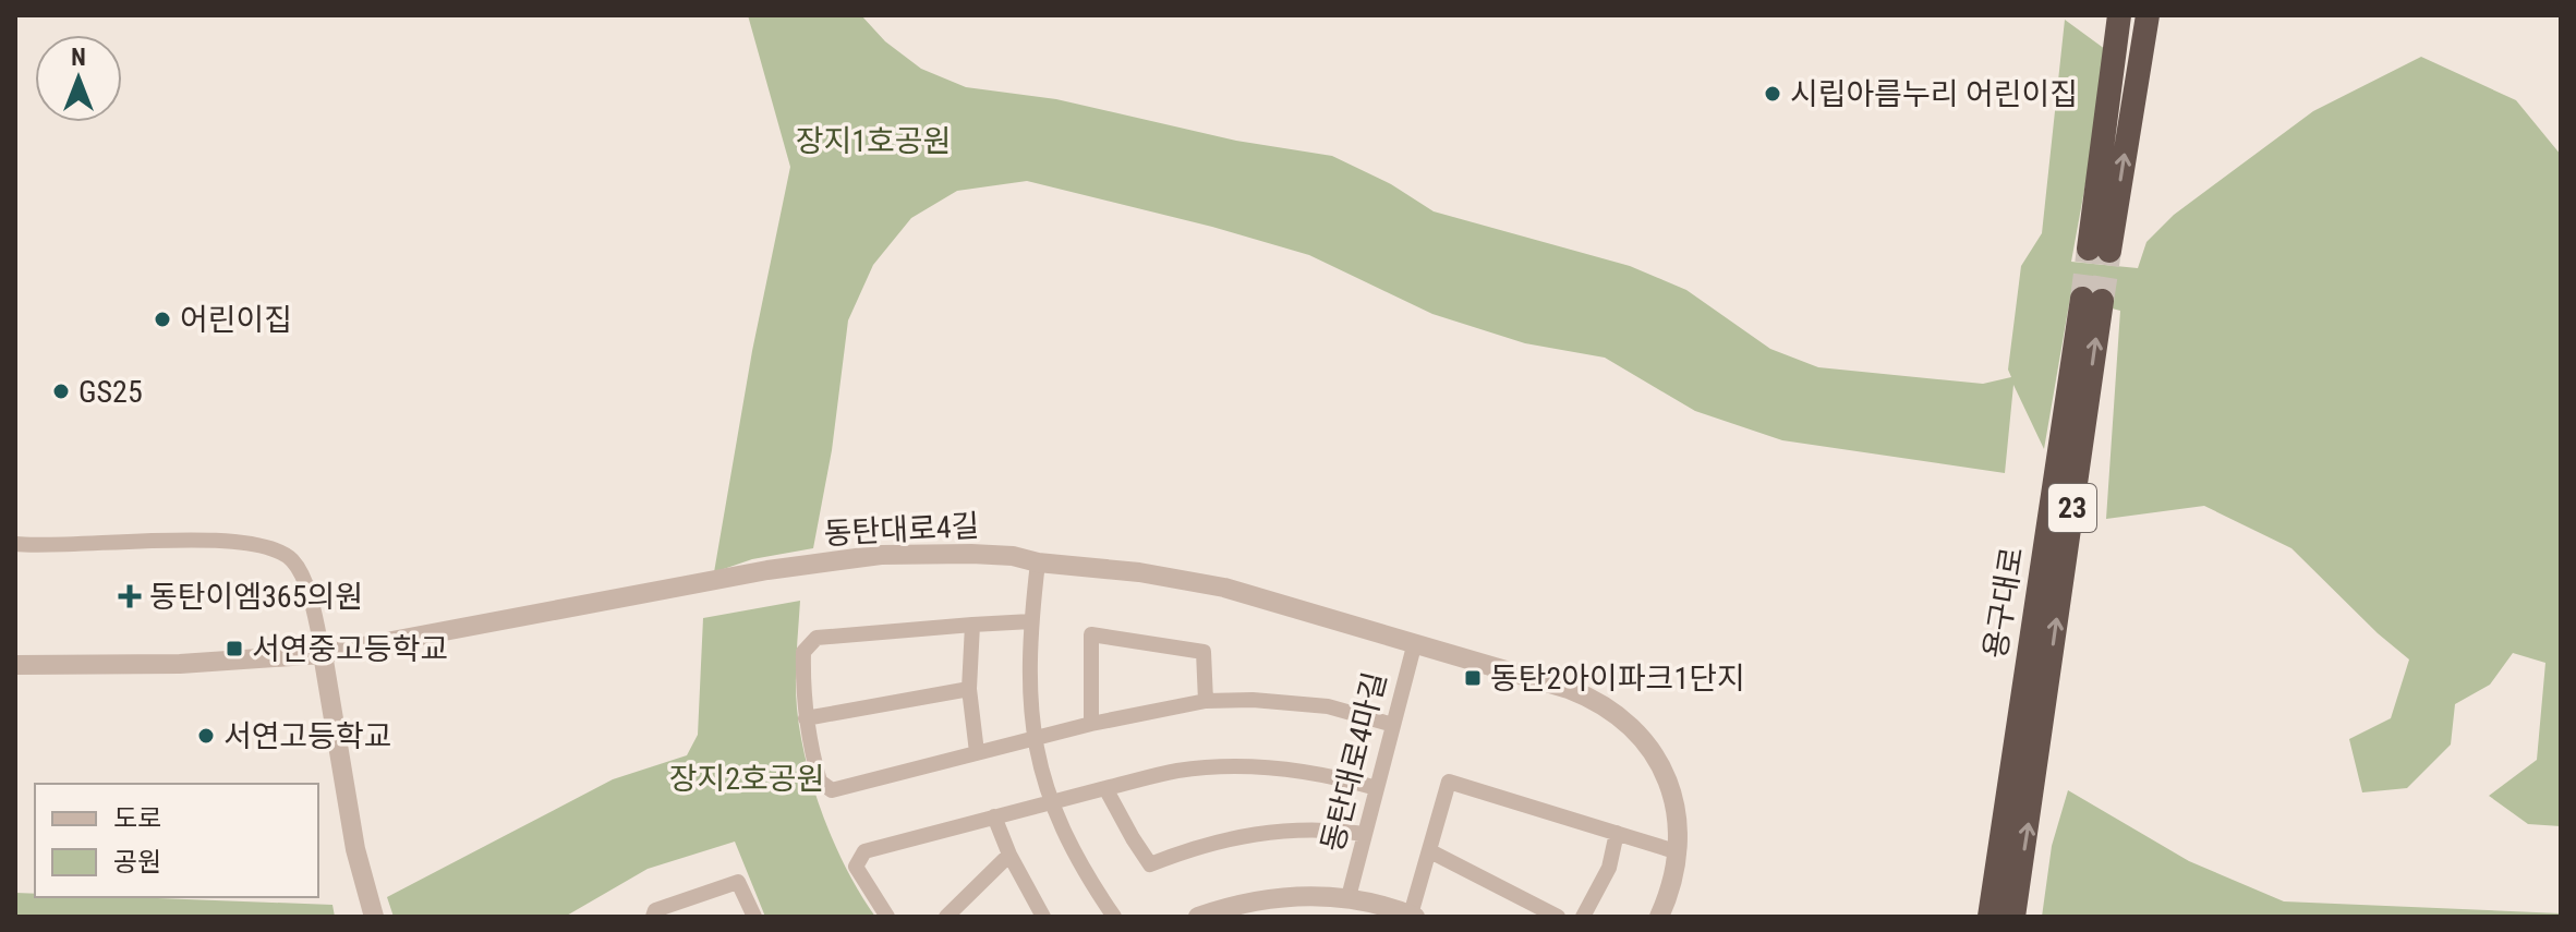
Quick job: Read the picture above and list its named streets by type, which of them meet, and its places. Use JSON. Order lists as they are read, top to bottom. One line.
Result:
{"streets":{"highway":["23","용구대로"],"street":["동탄대로4길","동탄대로4마길"]},"crossings":[["동탄대로4길","동탄대로4마길"]],"parks":["장지1호공원","장지2호공원"],"places":{"other":["시립아름누리 어린이집","어린이집","GS25","서연고등학교"],"health":["동탄이엠365의원"],"transit":["서연중고등학교","동탄2아이파크1단지"]},"legend":["도로","공원"],"north":"top"}
